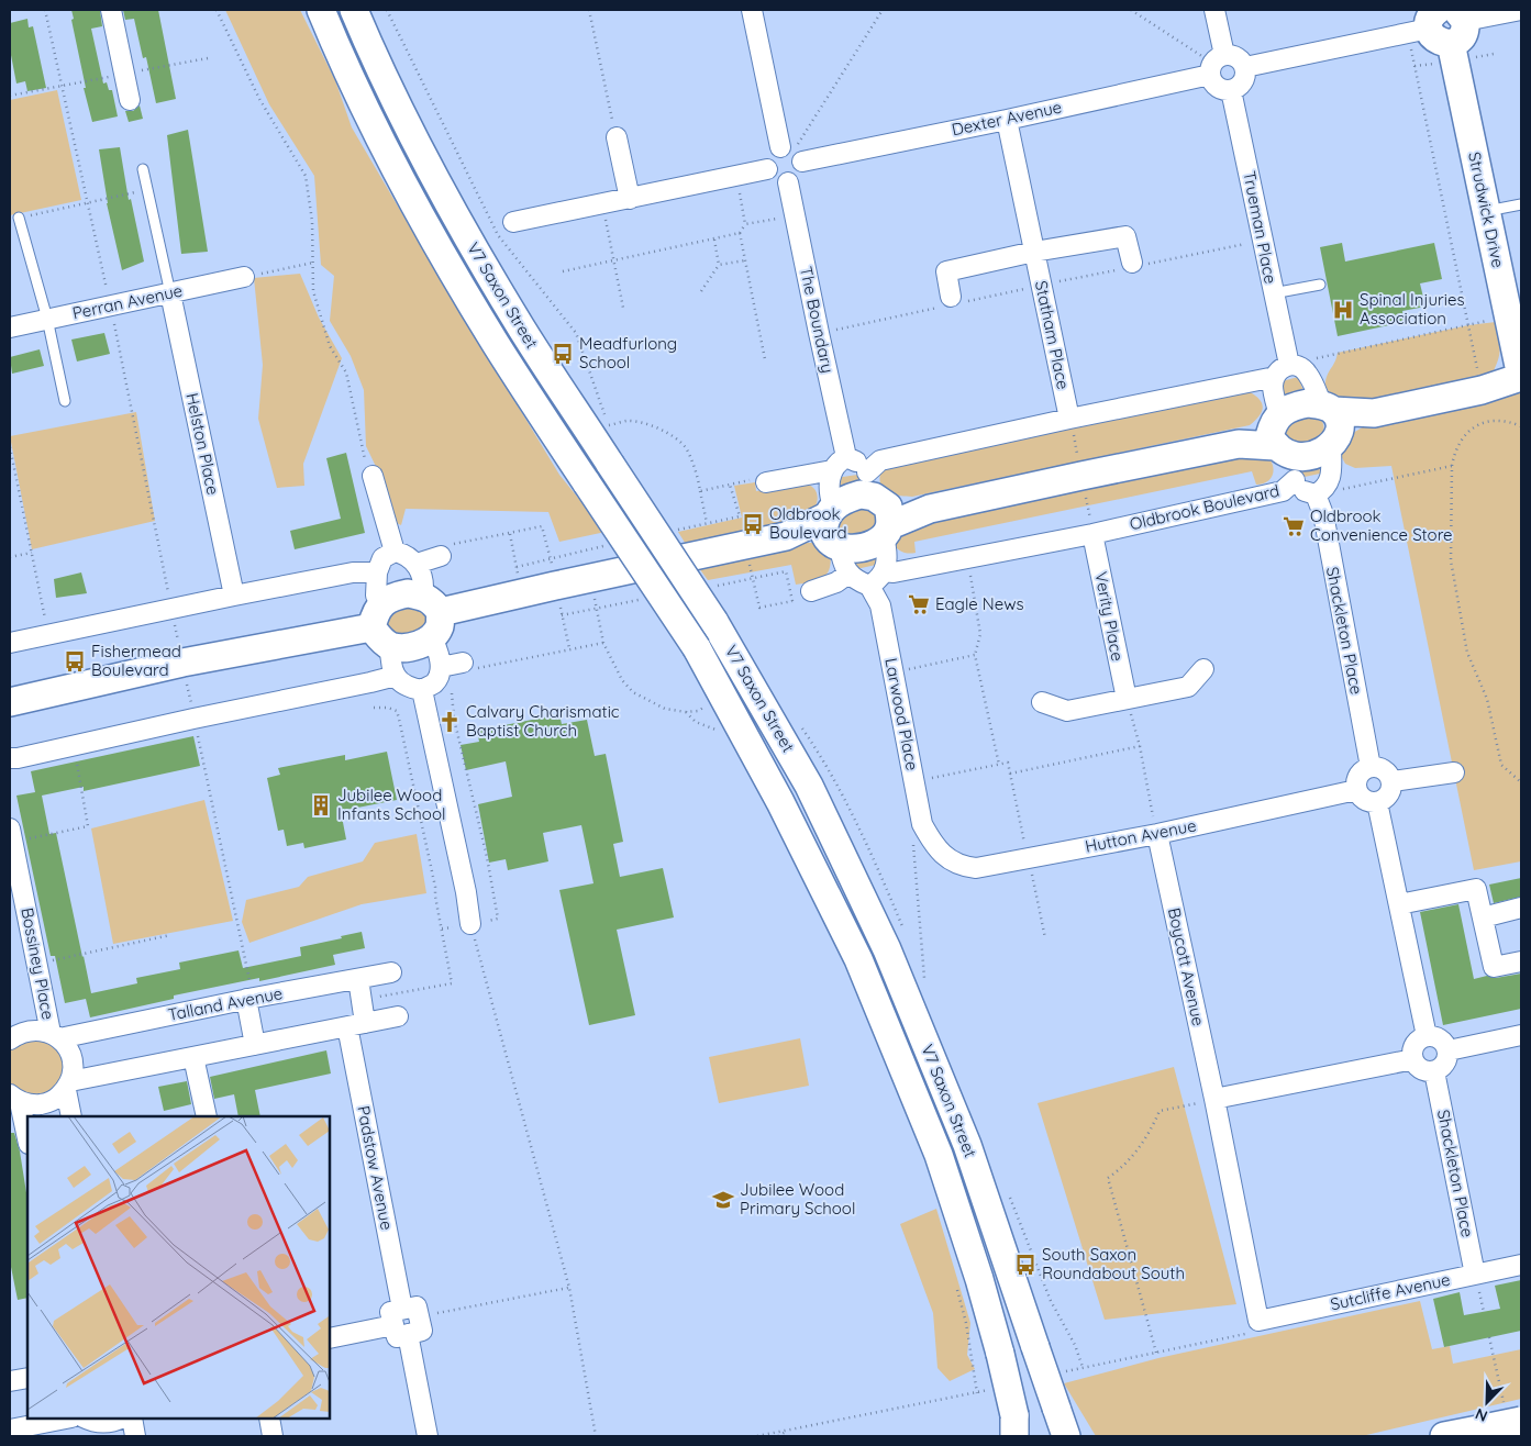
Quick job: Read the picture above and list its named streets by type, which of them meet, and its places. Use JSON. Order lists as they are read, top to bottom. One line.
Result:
{"streets":{"street":["Dexter Avenue","Strudwick Drive","Trueman Place","V7 Saxon Street","Perran Avenue","The Boundary","Statham Place","Helston Place","Oldbrook Boulevard","Verity Place","Shackleton Place","Larwood Place","Hutton Avenue","Bossiney Place","Boycott Avenue","Talland Avenue","Padstow Avenue","Sutcliffe Avenue"]},"crossings":[["Dexter Avenue","Trueman Place"],["Dexter Avenue","The Boundary"],["Dexter Avenue","Statham Place"],["Trueman Place","Oldbrook Boulevard"],["Perran Avenue","Helston Place"],["Oldbrook Boulevard","Verity Place"],["Shackleton Place","Hutton Avenue"],["Shackleton Place","Sutcliffe Avenue"],["Larwood Place","Hutton Avenue"],["Hutton Avenue","Boycott Avenue"],["Bossiney Place","Talland Avenue"],["Boycott Avenue","Sutcliffe Avenue"],["Talland Avenue","Padstow Avenue"]],"places":{"hospital":["Spinal Injuries Association"],"bus stop":["Meadfurlong School","Oldbrook Boulevard","Fishermead Boulevard","South Saxon Roundabout South"],"supermarket":["Oldbrook Convenience Store","Eagle News"],"church":["Calvary Charismatic Baptist Church"],"building":["Jubilee Wood Infants School"],"school or university":["Jubilee Wood Primary School"]},"north":"bottom left"}
